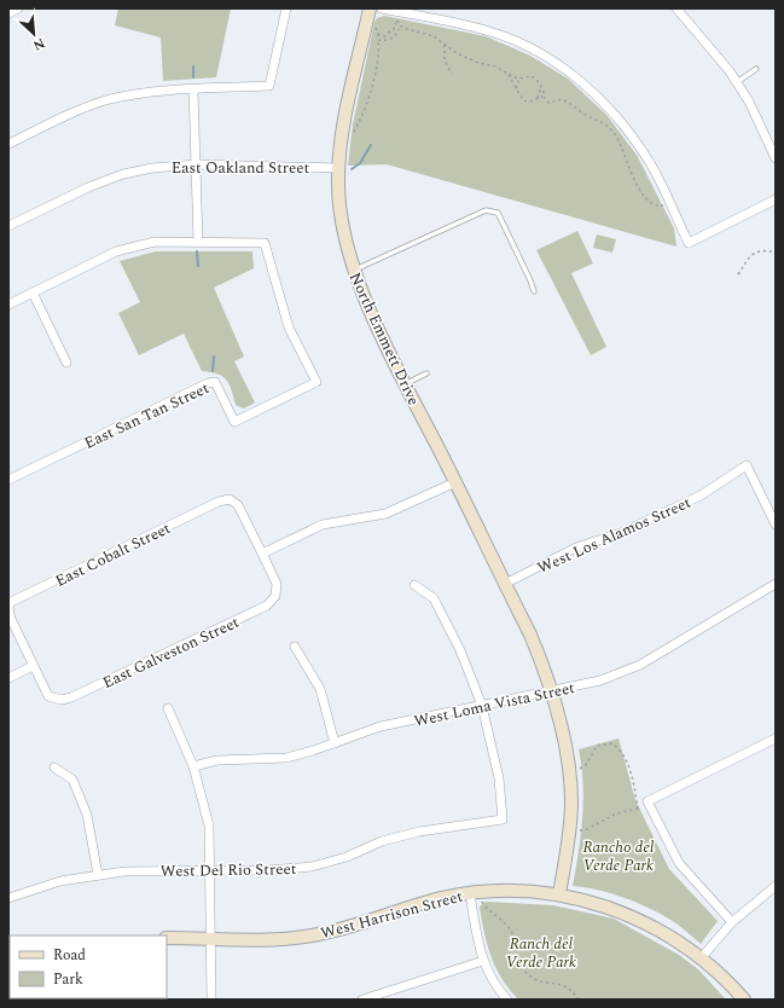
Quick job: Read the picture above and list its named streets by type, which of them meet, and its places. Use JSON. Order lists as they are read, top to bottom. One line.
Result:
{"streets":{"street":["East Oakland Street","North Emmett Drive","East San Tan Street","West Los Alamos Street","East Cobalt Street","East Galveston Street","West Loma Vista Street","West Del Rio Street","West Harrison Street"]},"crossings":[["East Oakland Street","North Emmett Drive"],["North Emmett Drive","West Los Alamos Street"],["North Emmett Drive","West Loma Vista Street"],["North Emmett Drive","West Harrison Street"],["East Cobalt Street","East Galveston Street"],["West Loma Vista Street","West Del Rio Street"]],"parks":["Rancho del Verde Park","Ranch del Verde Park"],"legend":["Road","Park"],"north":"bottom right"}
